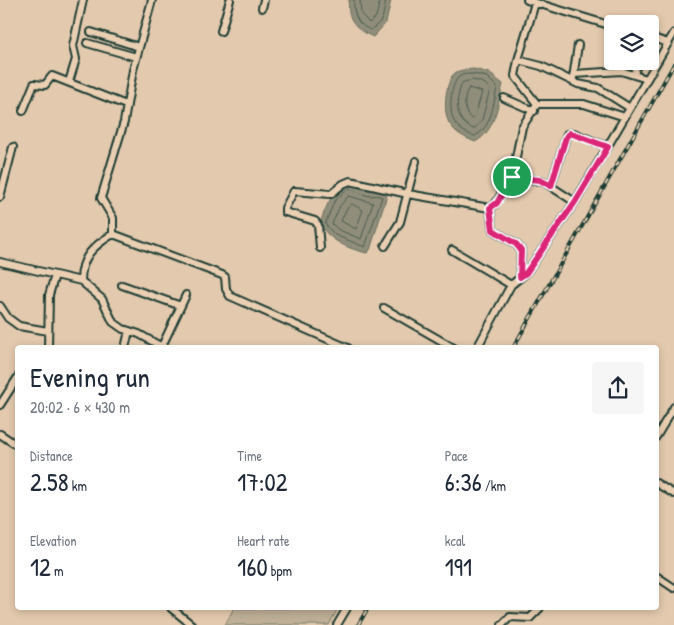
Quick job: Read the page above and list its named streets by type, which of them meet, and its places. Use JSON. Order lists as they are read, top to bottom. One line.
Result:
{"page":{"heading":["Evening run","20:02 · 6 × 430 m"],"stats":[["Distance","2.58 km"],["Time","17:02"],["Pace","6:36 /km"],["Elevation","12 m"],["Heart rate","160 bpm"],["kcal","191"]]}}
